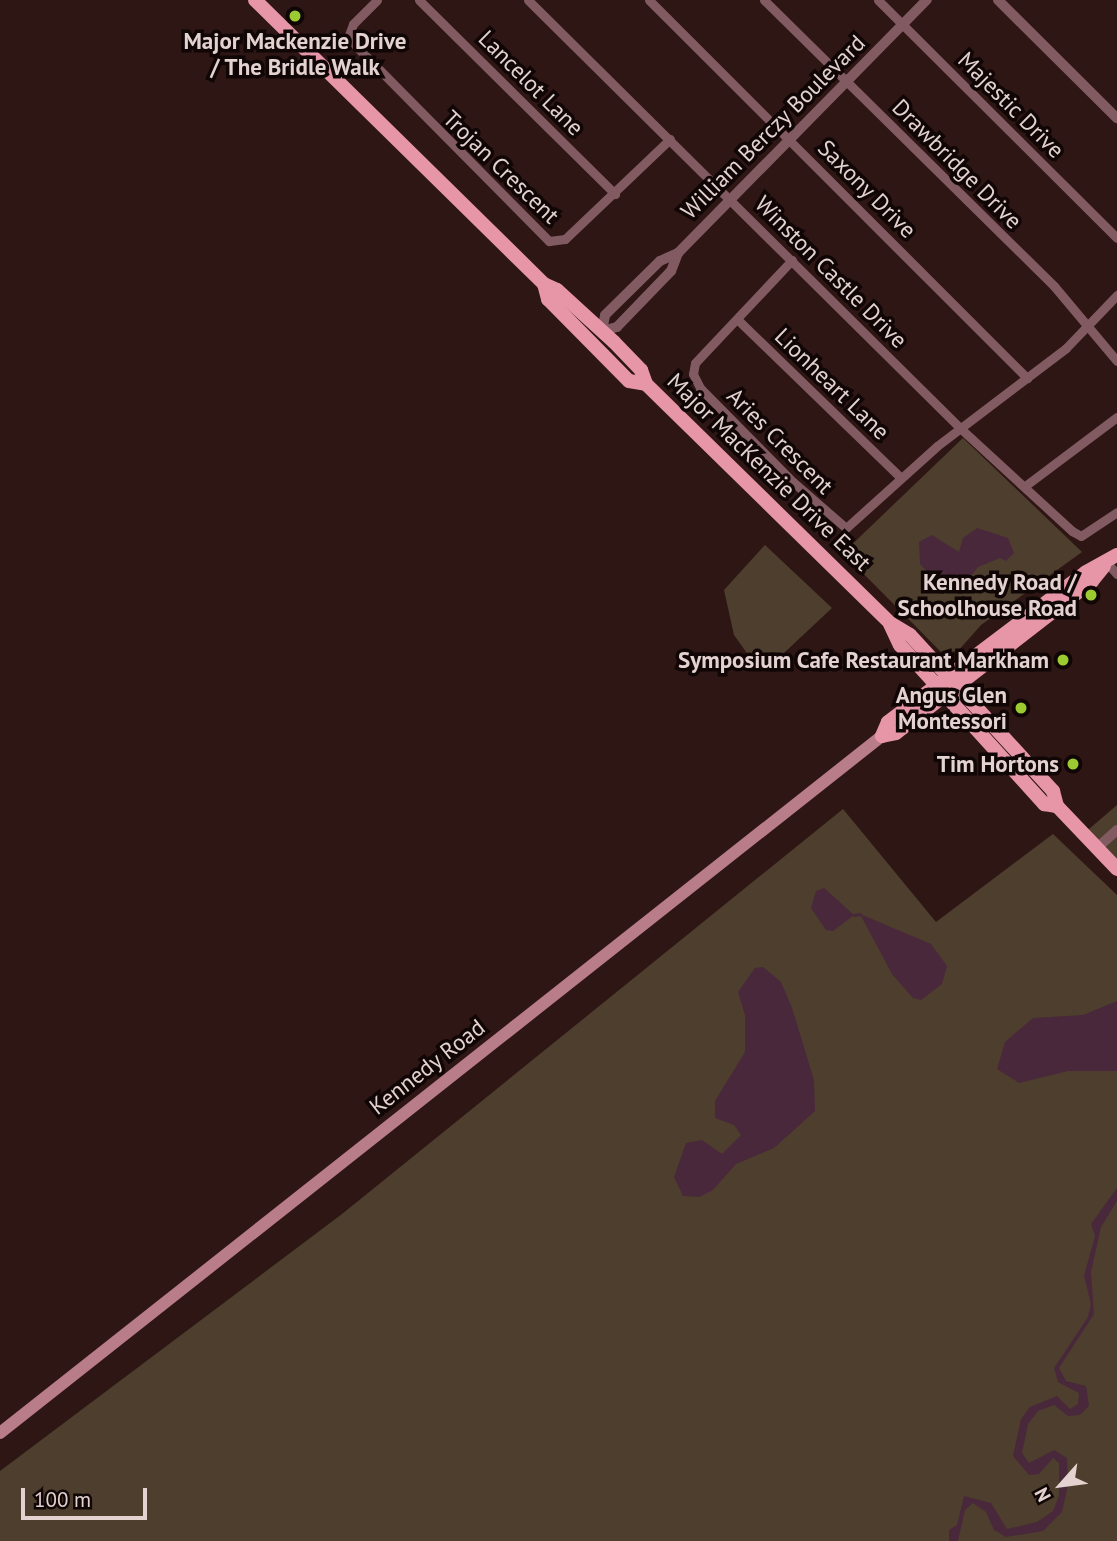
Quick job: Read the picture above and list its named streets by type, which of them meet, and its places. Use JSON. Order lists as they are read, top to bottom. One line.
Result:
{"streets":{"main road":["Major MacKenzie Drive East","Kennedy Road"],"street":["Lancelot Lane","Majestic Drive","William Berczy Boulevard","Drawbridge Drive","Trojan Crescent","Saxony Drive","Winston Castle Drive","Lionheart Lane","Aries Crescent"]},"crossings":[["Lancelot Lane","Trojan Crescent"],["Majestic Drive","William Berczy Boulevard"],["William Berczy Boulevard","Drawbridge Drive"],["William Berczy Boulevard","Saxony Drive"],["William Berczy Boulevard","Winston Castle Drive"],["William Berczy Boulevard","Major MacKenzie Drive East"],["Drawbridge Drive","Aries Crescent"],["Trojan Crescent","Winston Castle Drive"],["Saxony Drive","Aries Crescent"],["Winston Castle Drive","Aries Crescent"],["Lionheart Lane","Aries Crescent"],["Major MacKenzie Drive East","Kennedy Road"]],"places":["Major Mackenzie Drive / The Bridle Walk","Kennedy Road / Schoolhouse Road","Symposium Cafe Restaurant Markham","Angus Glen Montessori","Tim Hortons"],"scale_bar":"100 m","north":"bottom left"}
